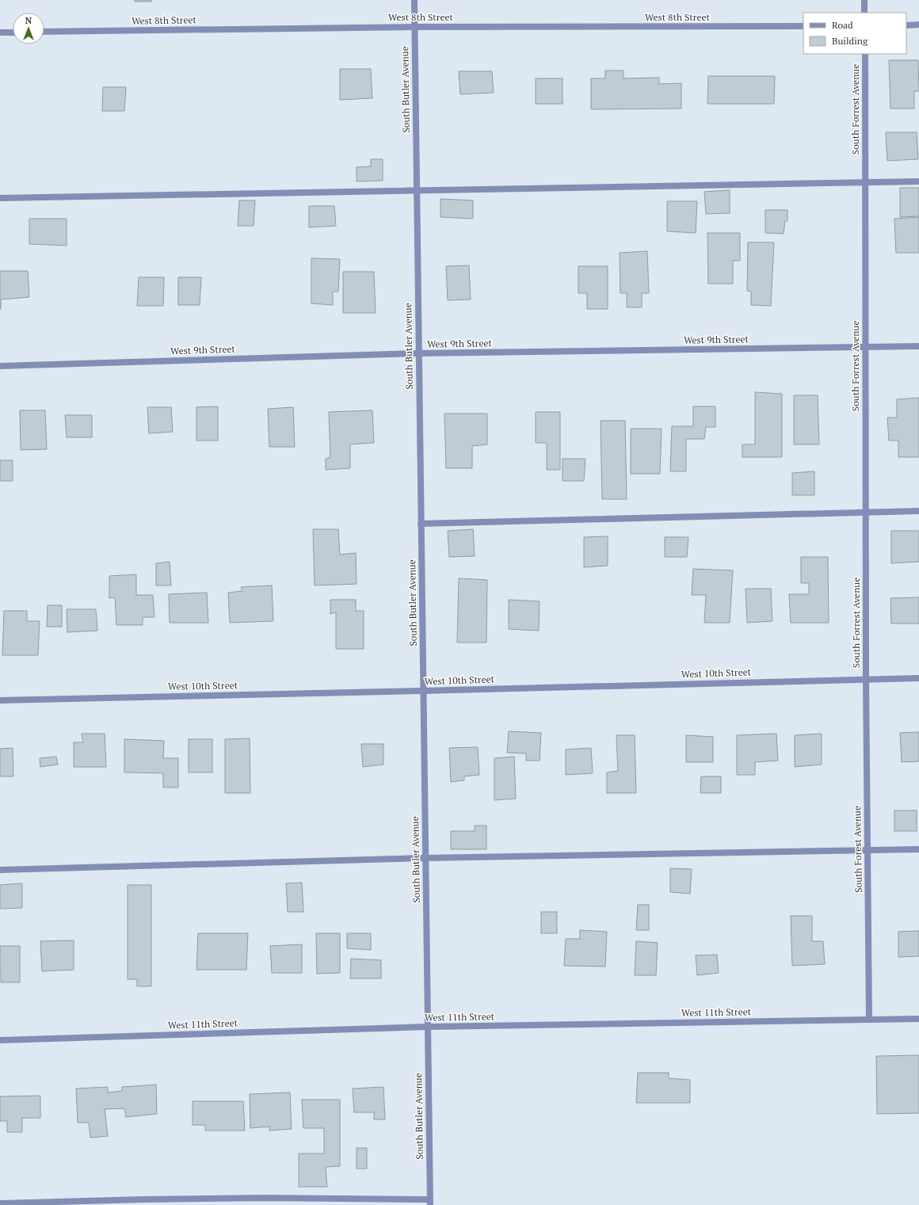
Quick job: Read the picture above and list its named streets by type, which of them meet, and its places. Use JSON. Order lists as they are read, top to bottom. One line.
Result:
{"streets":{"street":["West 8th Street","South Butler Avenue","South Forrest Avenue","West 9th Street","West 10th Street","South Forest Avenue","West 11th Street"]},"crossings":[["West 8th Street","South Butler Avenue"],["South Butler Avenue","West 9th Street"],["South Butler Avenue","West 10th Street"],["South Butler Avenue","West 11th Street"],["South Forrest Avenue","West 9th Street"],["South Forrest Avenue","West 10th Street"],["South Forrest Avenue","South Forest Avenue"],["West 10th Street","South Forest Avenue"],["South Forest Avenue","West 11th Street"]],"legend":["Road","Building"],"north":"top"}
